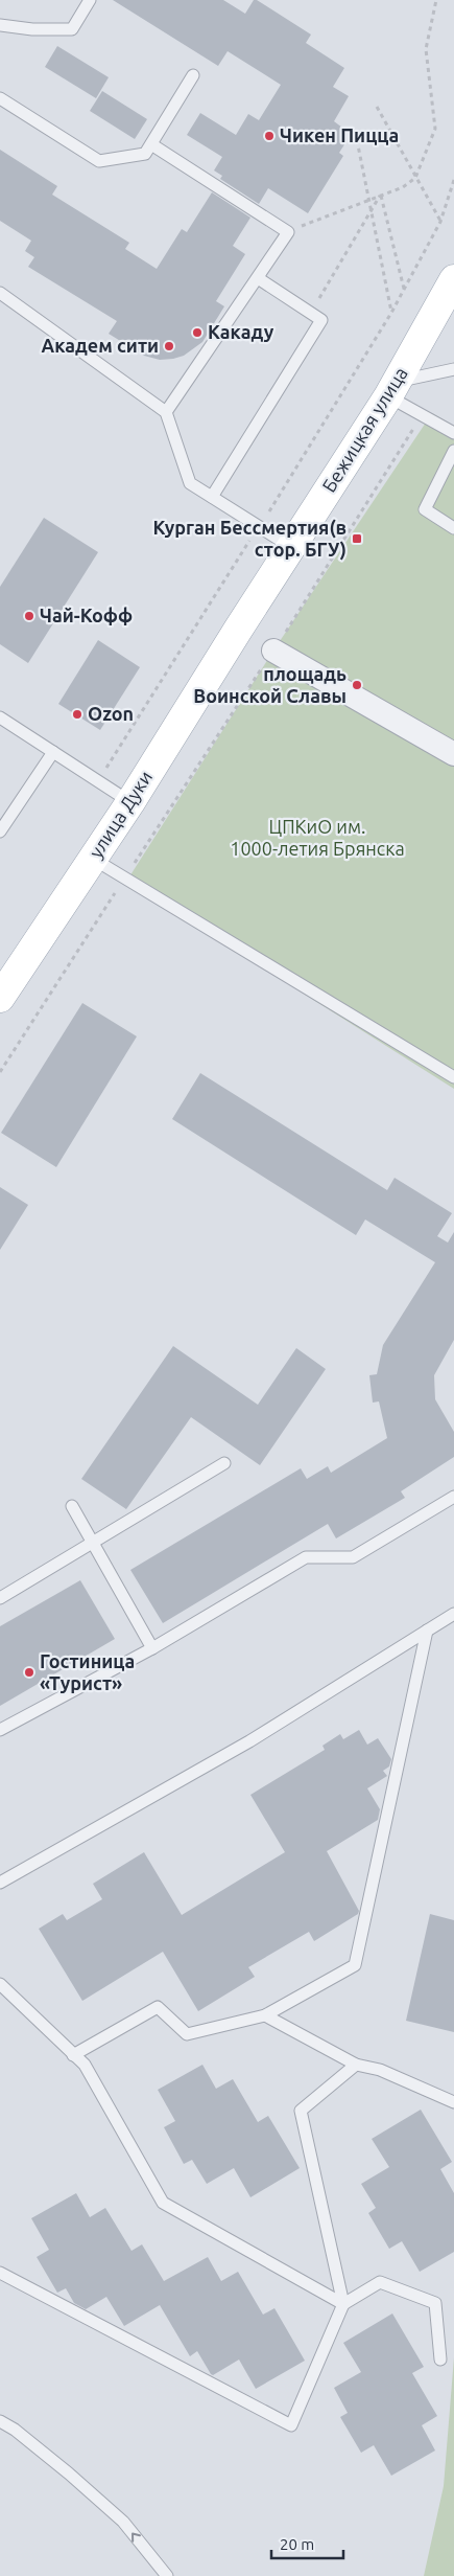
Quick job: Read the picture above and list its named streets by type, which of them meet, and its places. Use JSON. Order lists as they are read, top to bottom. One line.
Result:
{"streets":{"main road":["Бежицкая улица","улица Дуки"]},"crossings":[["Бежицкая улица","улица Дуки"]],"parks":["ЦПКиО им. 1000-летия Брянска"],"places":{"other":["Чикен Пицца","Какаду","Академ сити","Чай-Кофф","площадь Воинской Славы","Ozon","Гостиница «Турист»"],"transit":["Курган Бессмертия(в стор. БГУ)"]},"scale_bar":"20 m"}
